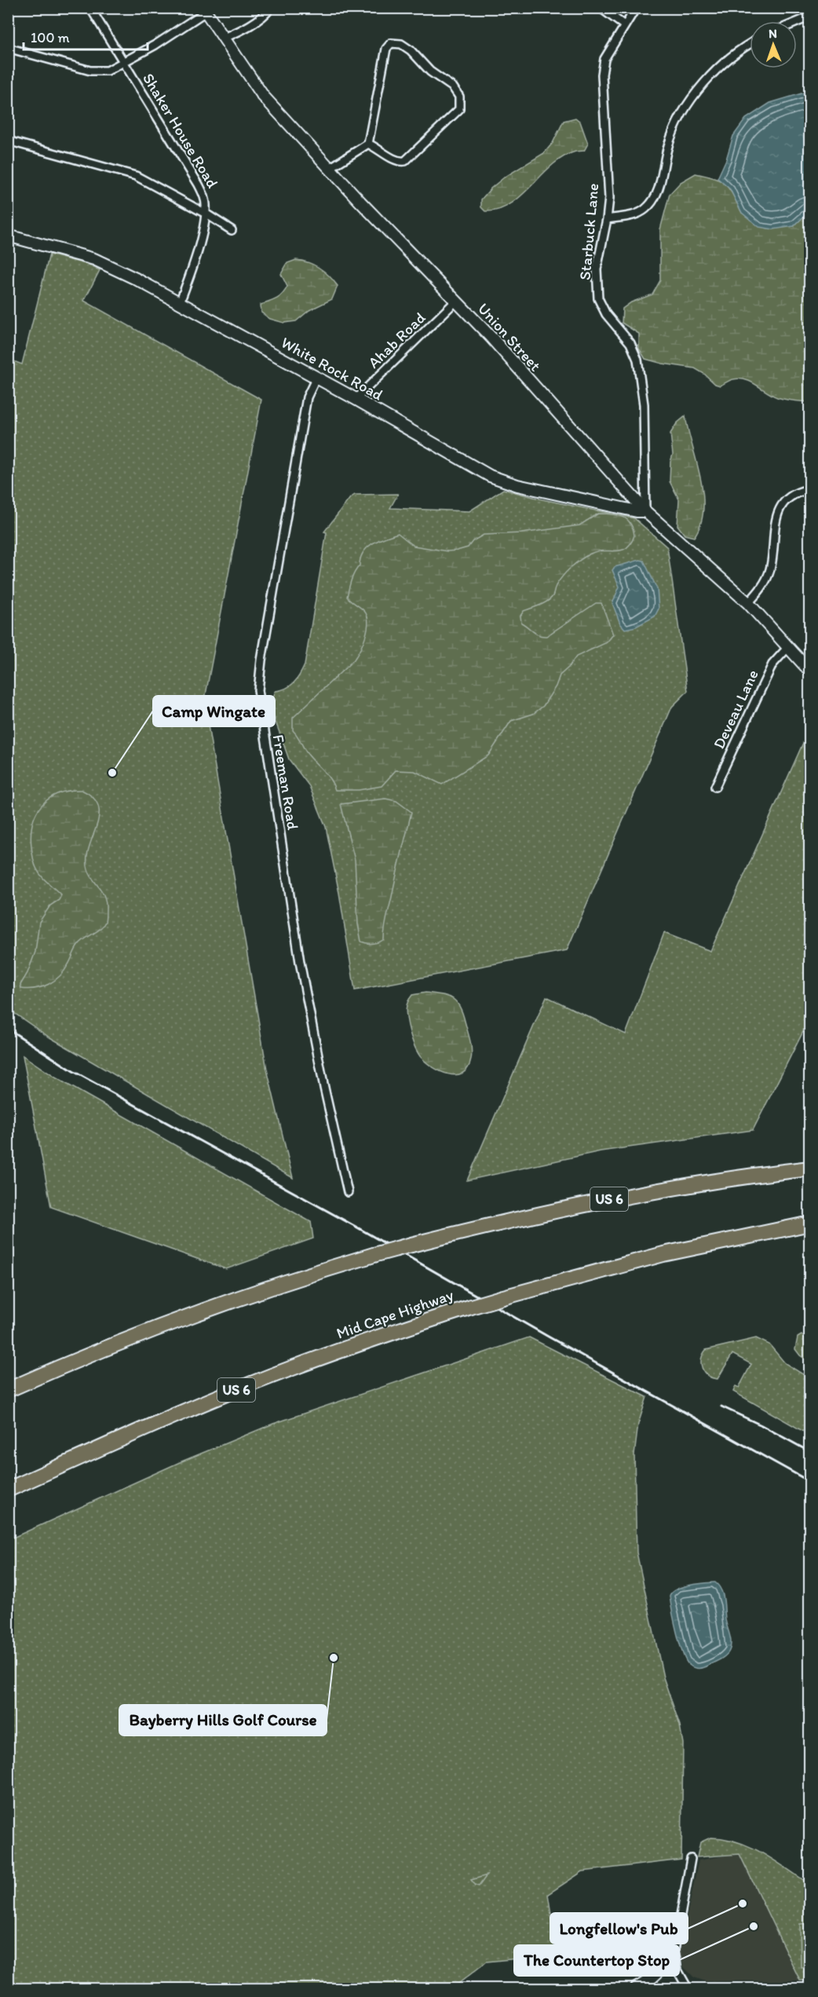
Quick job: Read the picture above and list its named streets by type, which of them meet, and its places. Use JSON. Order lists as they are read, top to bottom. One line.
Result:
{"streets":{"highway":["US 6","Mid Cape Highway"],"main road":["Union Street","White Rock Road"],"street":["Shaker House Road","Starbuck Lane","Ahab Road","Deveau Lane","Freeman Road"]},"crossings":[["Shaker House Road","White Rock Road"],["Starbuck Lane","Union Street"],["Starbuck Lane","White Rock Road"],["Union Street","Ahab Road"],["Union Street","White Rock Road"],["Union Street","Deveau Lane"],["Ahab Road","White Rock Road"],["White Rock Road","Freeman Road"]],"places":["Camp Wingate","Bayberry Hills Golf Course","Longfellow's Pub","The Countertop Stop"],"scale_bar":"100 m","north":"top"}
